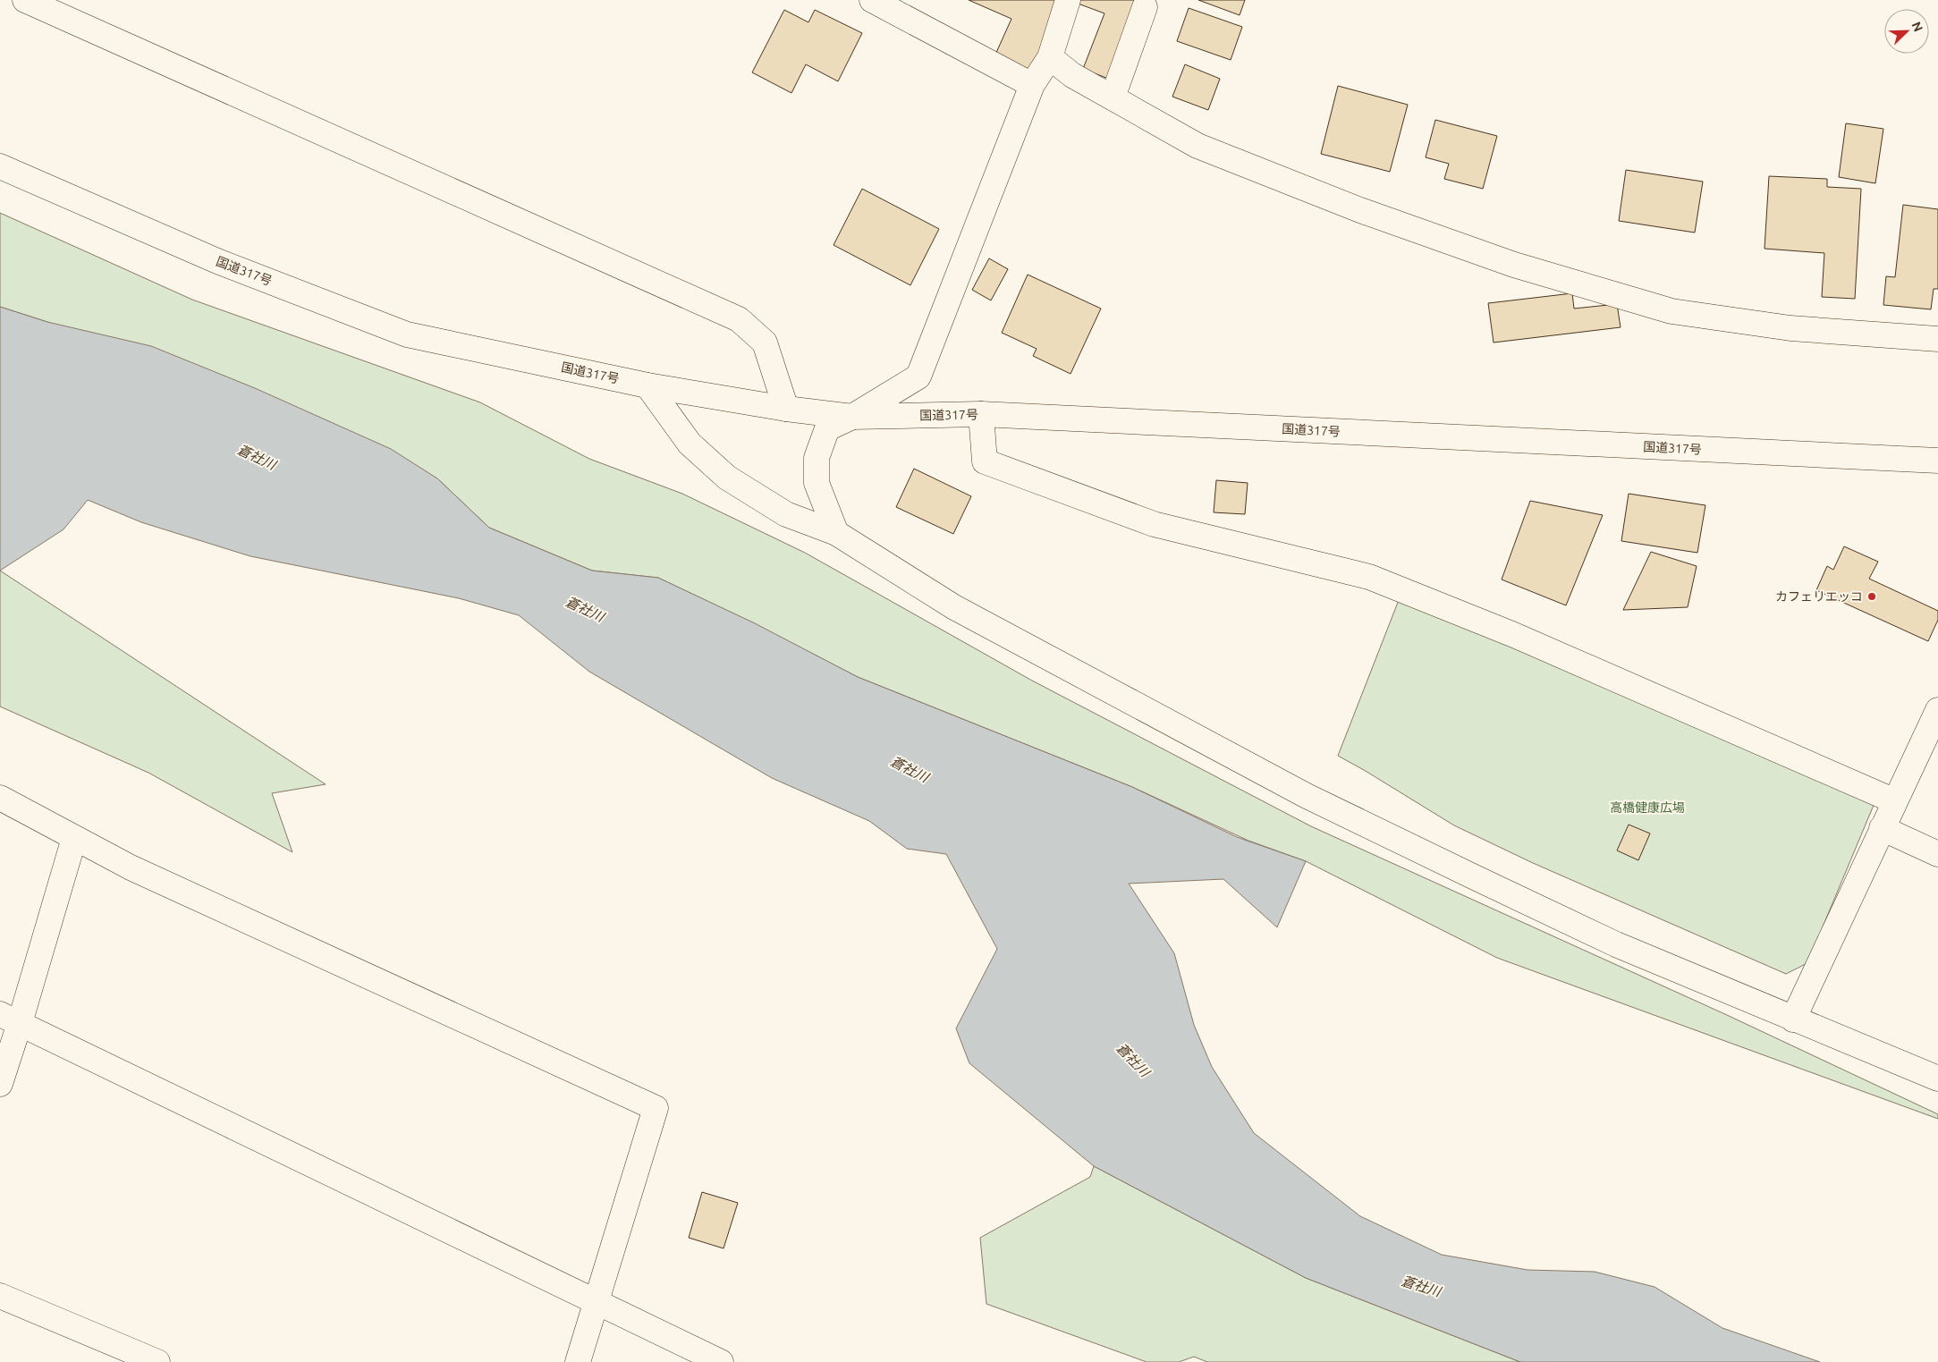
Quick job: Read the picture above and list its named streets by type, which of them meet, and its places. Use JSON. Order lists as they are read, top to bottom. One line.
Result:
{"streets":{"main road":["国道317号"]},"water":["蒼社川"],"parks":["高橋健康広場"],"places":["カフェリエッコ"],"north":"top right"}
